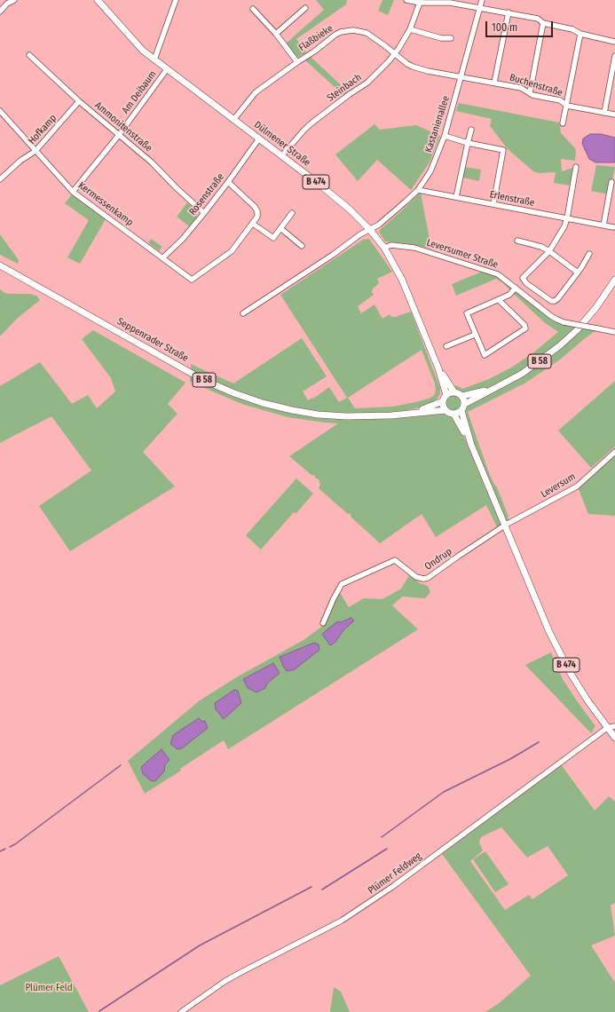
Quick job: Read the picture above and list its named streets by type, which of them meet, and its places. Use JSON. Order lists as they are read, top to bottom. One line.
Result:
{"streets":{"main road":["Dülmener Straße","B 474","Seppenrader Straße","B 58"],"street":["Flaßbieke","Buchenstraße","Steinbach","Am Deibaum","Kastanienallee","Ammonitenstraße","Hofkamp","Rosenstraße","Erlenstraße","Kermessenkamp","Leversumer Straße","Leversum","Ondrup","Plümer Feldweg"]},"crossings":[["Flaßbieke","Buchenstraße"],["Flaßbieke","Steinbach"],["Flaßbieke","Kastanienallee"],["Flaßbieke","Dülmener Straße"],["Buchenstraße","Kastanienallee"],["Steinbach","Dülmener Straße"],["Am Deibaum","Ammonitenstraße"],["Am Deibaum","Dülmener Straße"],["Am Deibaum","Kermessenkamp"],["Kastanienallee","Dülmener Straße"],["Kastanienallee","Erlenstraße"],["Ammonitenstraße","Hofkamp"],["Ammonitenstraße","Rosenstraße"],["Hofkamp","Kermessenkamp"],["Dülmener Straße","B 474"],["Dülmener Straße","Rosenstraße"],["Dülmener Straße","Leversumer Straße"],["Dülmener Straße","Seppenrader Straße"],["Dülmener Straße","B 58"],["B 474","Seppenrader Straße"],["B 474","B 58"],["B 474","Leversum"],["B 474","Ondrup"],["B 474","Plümer Feldweg"],["Rosenstraße","Kermessenkamp"],["Seppenrader Straße","B 58"],["Leversum","Ondrup"]],"parks":["Plümer Feld"],"scale_bar":"100 m"}
